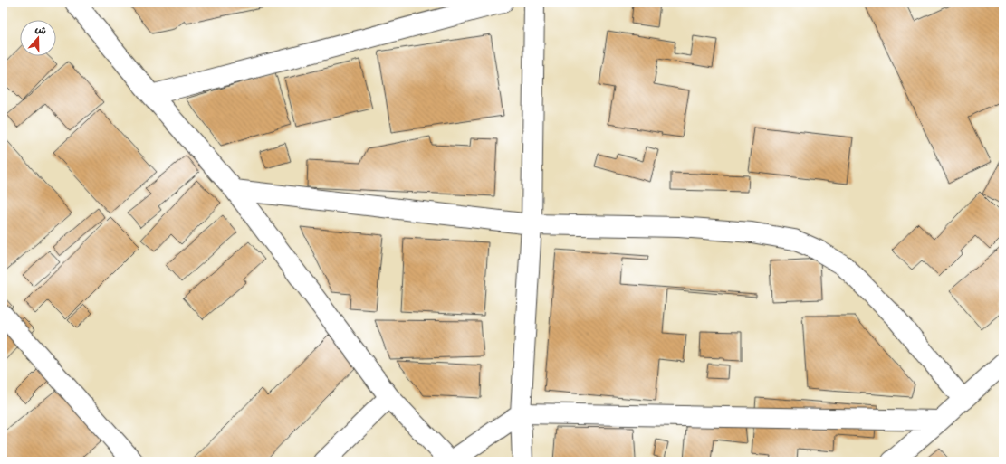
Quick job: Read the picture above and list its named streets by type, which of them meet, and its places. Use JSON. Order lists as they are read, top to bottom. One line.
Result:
{"north":"top"}
